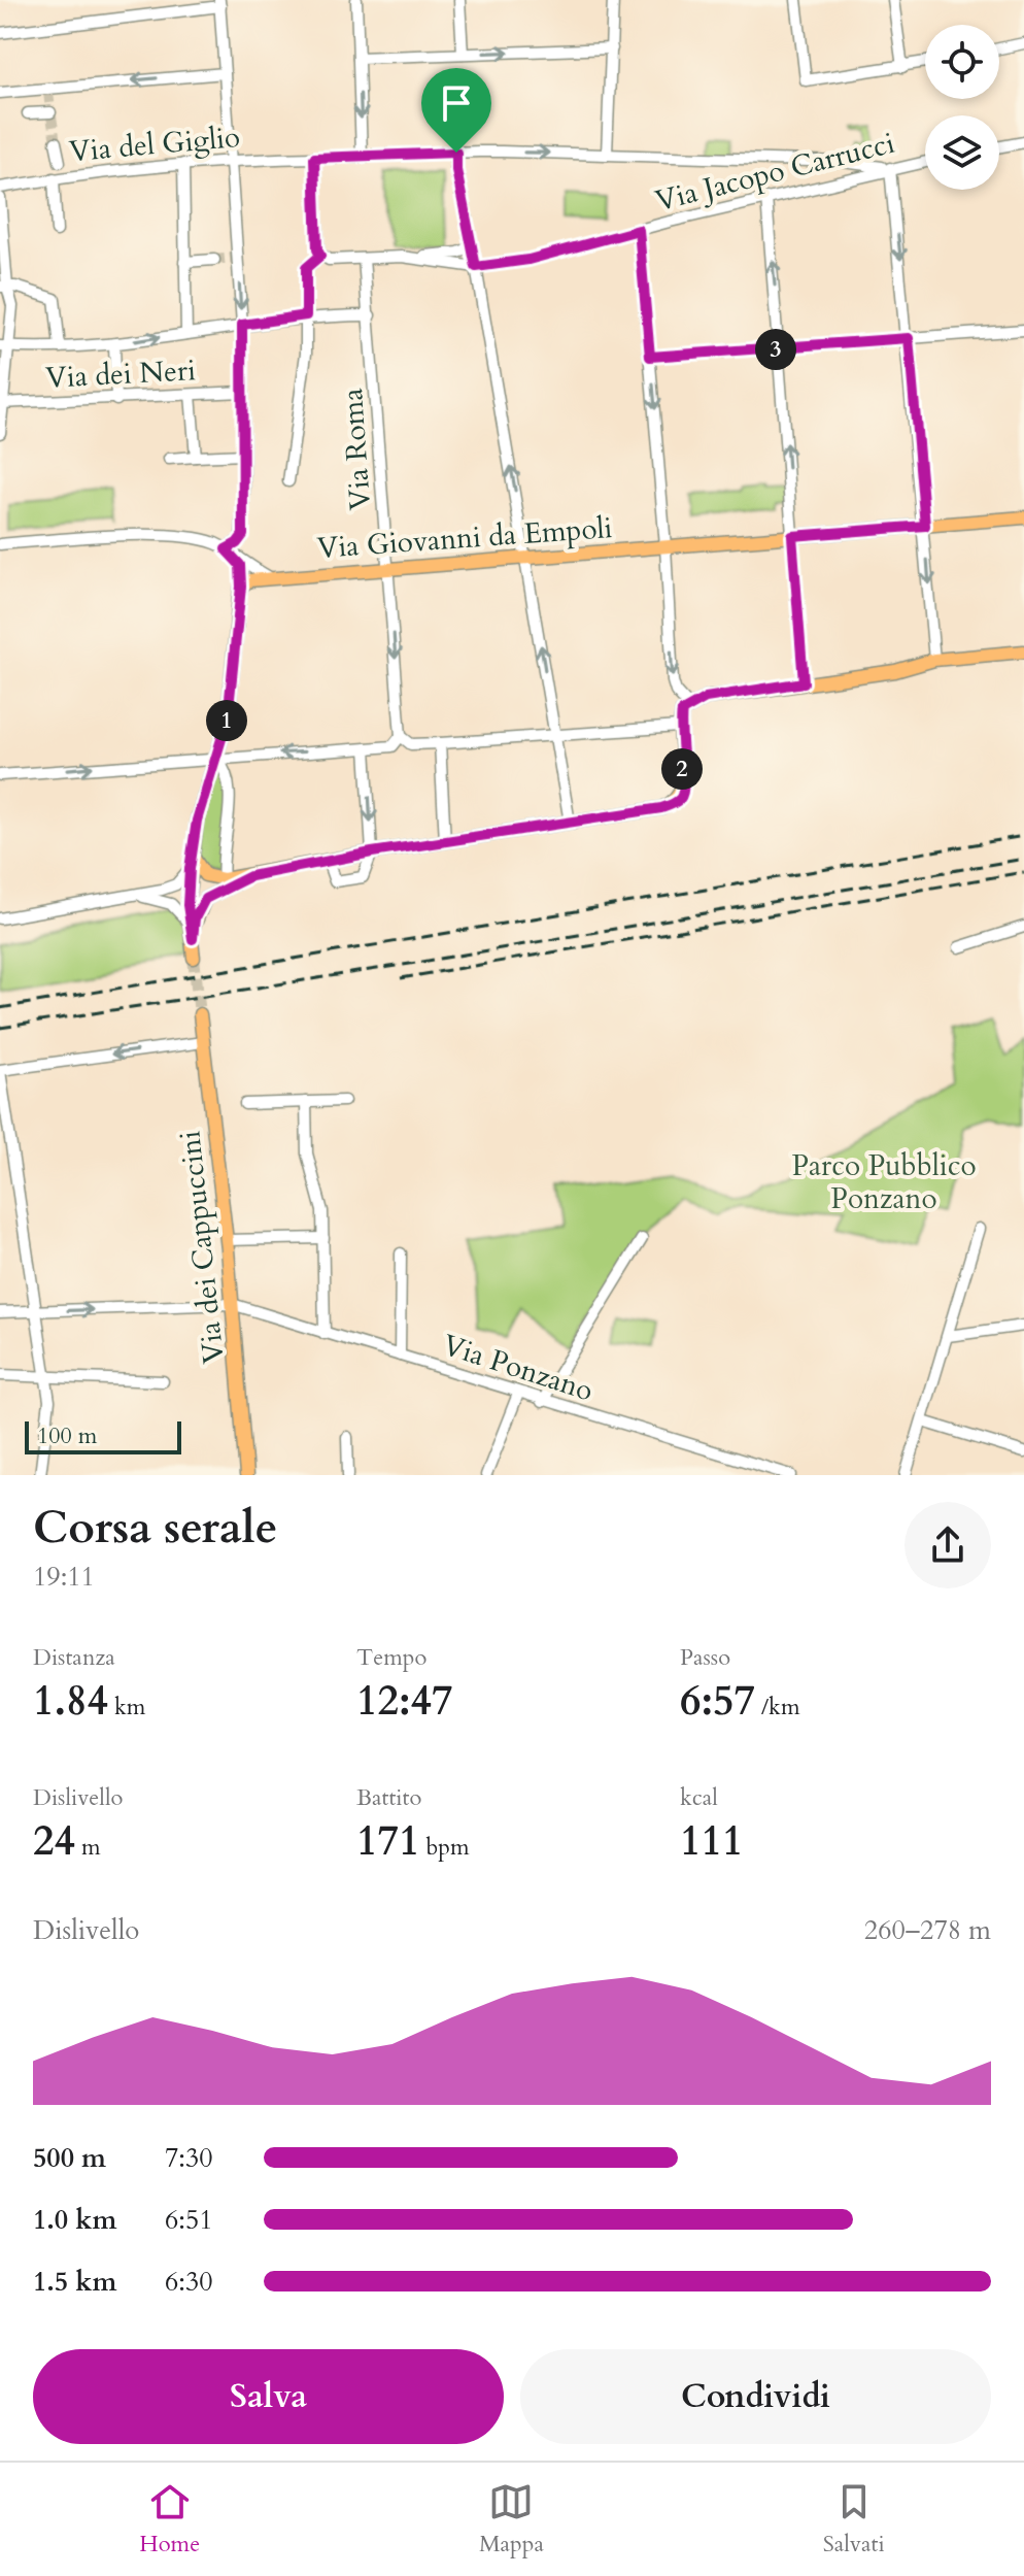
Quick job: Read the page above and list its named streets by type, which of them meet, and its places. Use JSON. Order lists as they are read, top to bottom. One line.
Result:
{"streets":{"main road":["Via Giovanni da Empoli","Via dei Cappuccini"],"street":["Via del Giglio","Via Jacopo Carrucci","Via dei Neri","Via Roma","Via Ponzano"]},"crossings":[["Via del Giglio","Via Jacopo Carrucci"],["Via Roma","Via Giovanni da Empoli"],["Via dei Cappuccini","Via Ponzano"]],"one_way":["Via Roma"],"parks":["Parco Pubblico Ponzano"],"scale_bar":"100 m","page":{"pins":["3","1","2"],"scale":"100 m","heading":["Corsa serale","19:11"],"stats":[["Distanza","1.84 km"],["Tempo","12:47"],["Passo","6:57 /km"],["Dislivello","24 m"],["Battito","171 bpm"],["kcal","111"]],"chart":["Dislivello","260–278 m"],"list":[{"name":"500 m","note":"7:30"},{"name":"1.0 km","note":"6:51"},{"name":"1.5 km","note":"6:30"}],"buttons":["Salva","Condividi"],"tabs":["Home","Mappa","Salvati"]}}
